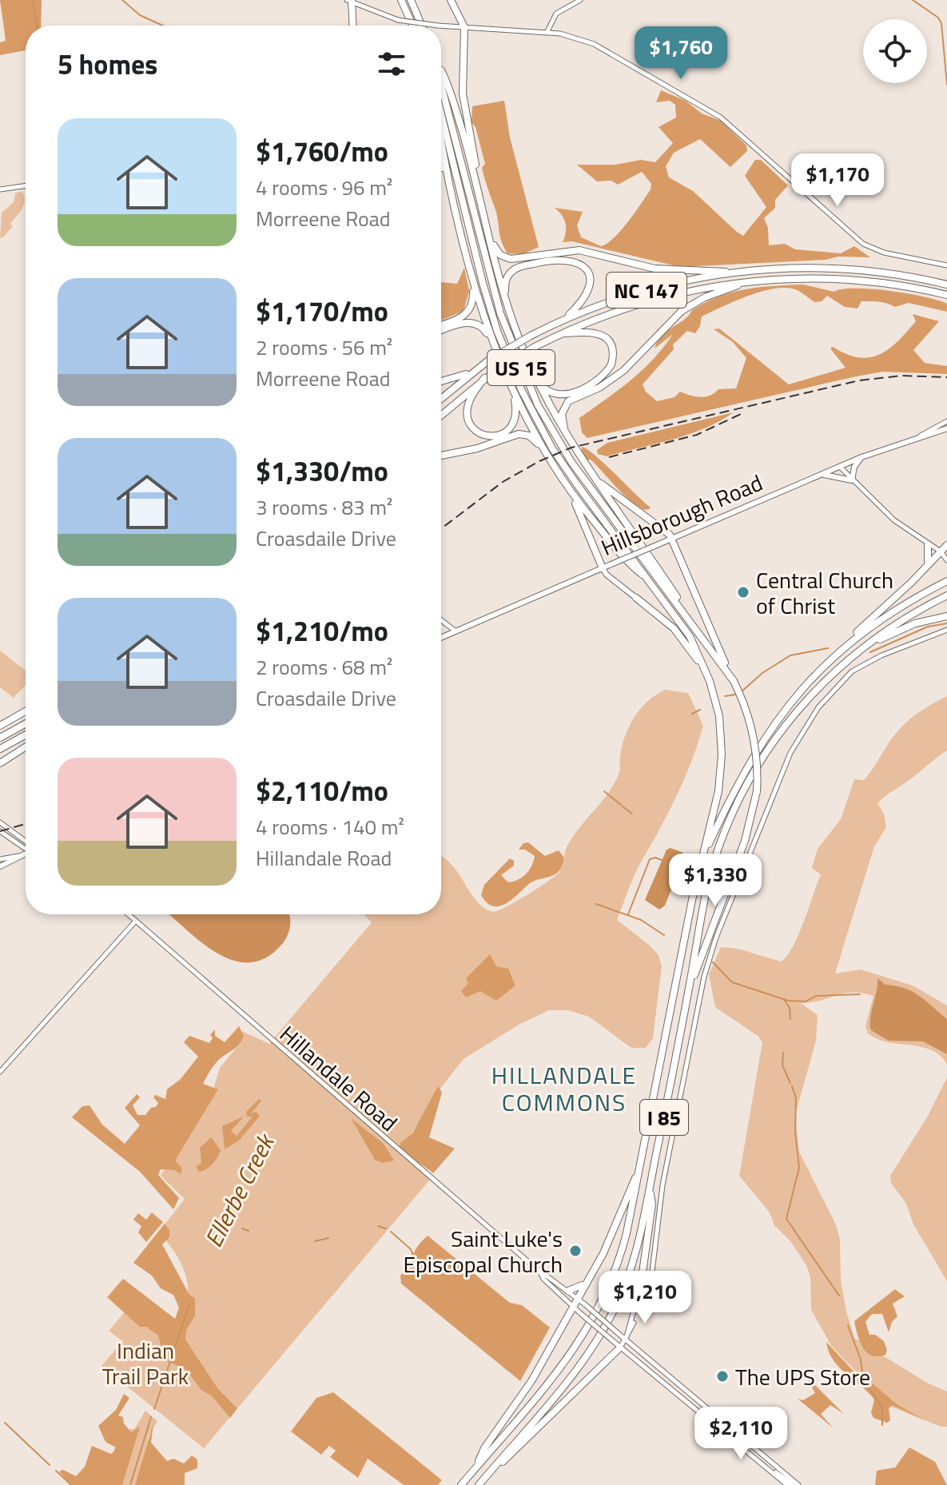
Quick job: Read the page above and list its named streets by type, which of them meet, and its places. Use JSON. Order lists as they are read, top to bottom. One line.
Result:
{"streets":{"highway":["NC 147","US 15","I 85"],"main road":["Hillsborough Road"],"street":["Hillandale Road"]},"crossings":[["US 15","I 85"]],"districts":["HILLANDALE COMMONS"],"water":["Ellerbe Creek"],"parks":["Indian Trail Park"],"places":["Central Church of Christ","Saint Luke's Episcopal Church","The UPS Store"],"page":{"heading":"5 homes","price":["$1,760","$1,170","$1,330","$1,210","$2,110"],"list":[{"name":"$1,760/mo","note":"4 rooms · 96 m² · Morreene Road"},{"name":"$1,170/mo","note":"2 rooms · 56 m² · Morreene Road"},{"name":"$1,330/mo","note":"3 rooms · 83 m² · Croasdaile Drive"},{"name":"$1,210/mo","note":"2 rooms · 68 m² · Croasdaile Drive"},{"name":"$2,110/mo","note":"4 rooms · 140 m² · Hillandale Road"}]}}
